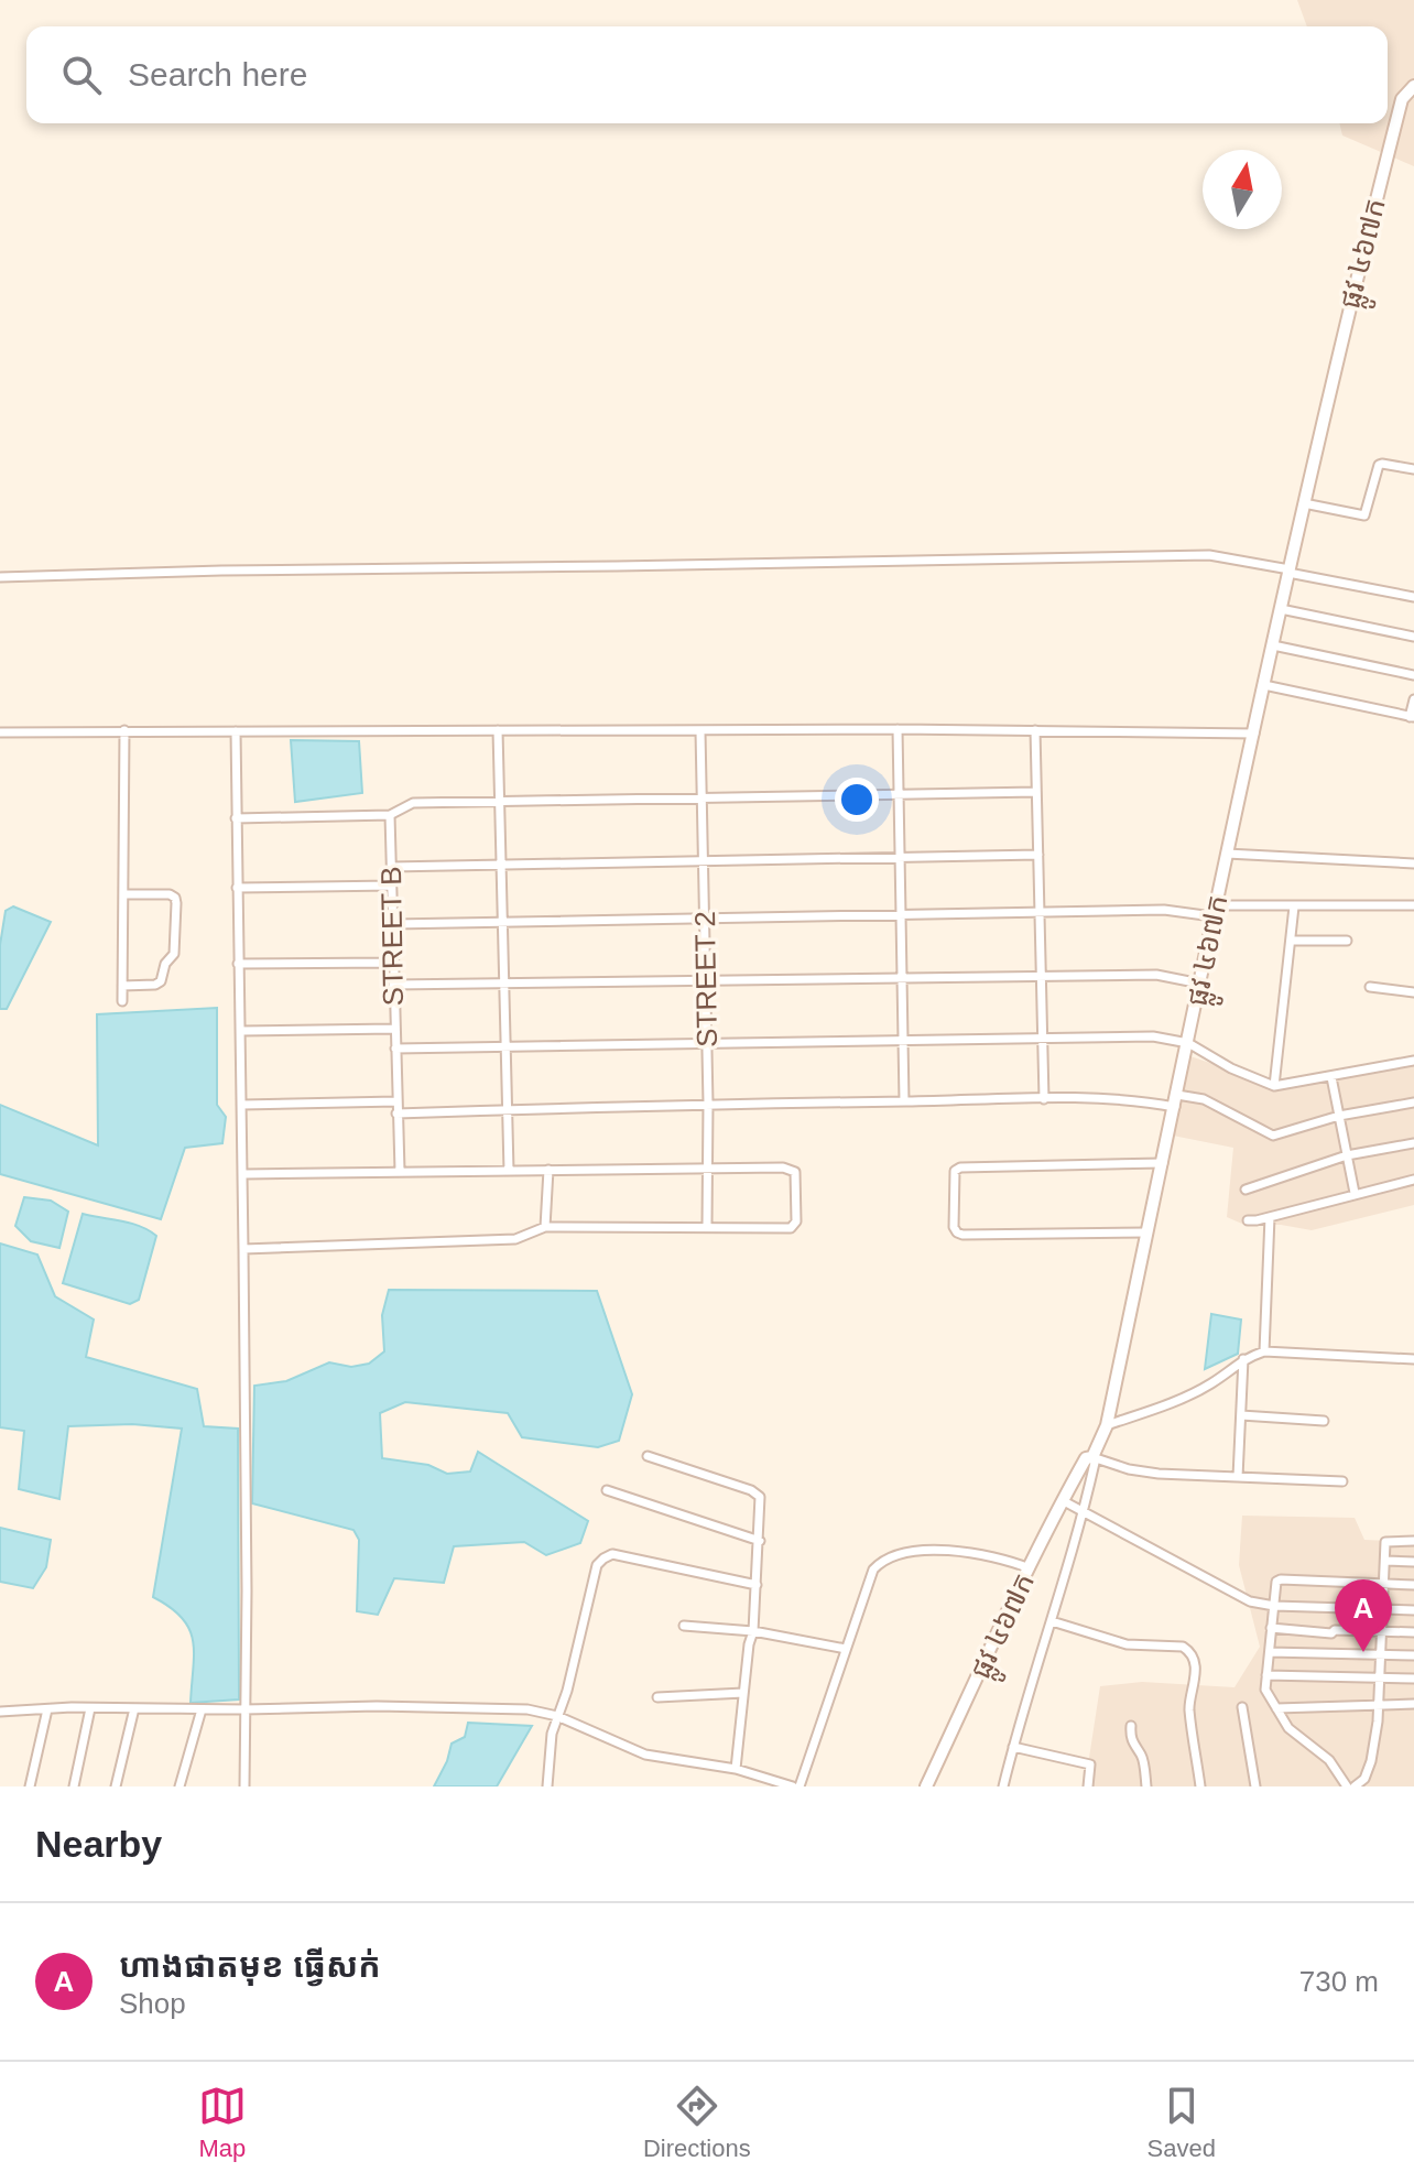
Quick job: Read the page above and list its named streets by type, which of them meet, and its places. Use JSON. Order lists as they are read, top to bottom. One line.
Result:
{"streets":{"street":["ផ្លូវ ៤៦៧ក","STREET B","STREET 2"]},"north":"top","page":{"search":"Search here","pins":"A","heading":"Nearby","list":[{"mark":"A","name":"ហាងផាតមុខ ធ្វើសក់","note":"Shop","value":"730 m"}],"nav":["Map","Directions","Saved"]}}
